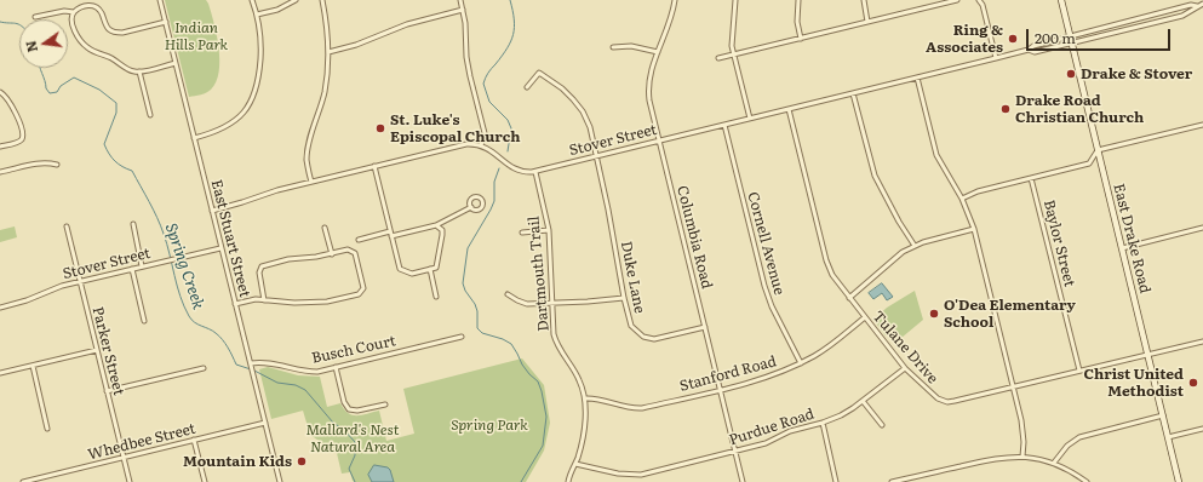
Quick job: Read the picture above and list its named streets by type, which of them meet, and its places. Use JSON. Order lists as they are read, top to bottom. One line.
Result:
{"streets":{"main road":["East Drake Road"],"street":["Stover Street","Columbia Road","East Stuart Street","Cornell Avenue","Baylor Street","Dartmouth Trail","Duke Lane","Tulane Drive","Busch Court","Parker Street","Stanford Road","Purdue Road","Whedbee Street"]},"crossings":[["Stover Street","Columbia Road"],["Stover Street","East Stuart Street"],["Stover Street","East Drake Road"],["Stover Street","Cornell Avenue"],["Stover Street","Dartmouth Trail"],["Stover Street","Duke Lane"],["Stover Street","Tulane Drive"],["Stover Street","Parker Street"],["Columbia Road","Duke Lane"],["Columbia Road","Stanford Road"],["Columbia Road","Purdue Road"],["East Stuart Street","Busch Court"],["East Stuart Street","Whedbee Street"],["East Drake Road","Tulane Drive"],["Cornell Avenue","Stanford Road"],["Baylor Street","Tulane Drive"],["Dartmouth Trail","Stanford Road"],["Dartmouth Trail","Purdue Road"],["Tulane Drive","Stanford Road"],["Tulane Drive","Purdue Road"],["Parker Street","Whedbee Street"]],"water":["Spring Creek"],"parks":["Indian Hills Park","Spring Park","Mallard's Nest Natural Area"],"places":["Ring & Associates","Drake & Stover","Drake Road Christian Church","St. Luke's Episcopal Church","O'Dea Elementary School","Christ United Methodist","Mountain Kids"],"scale_bar":"200 m","north":"left"}
